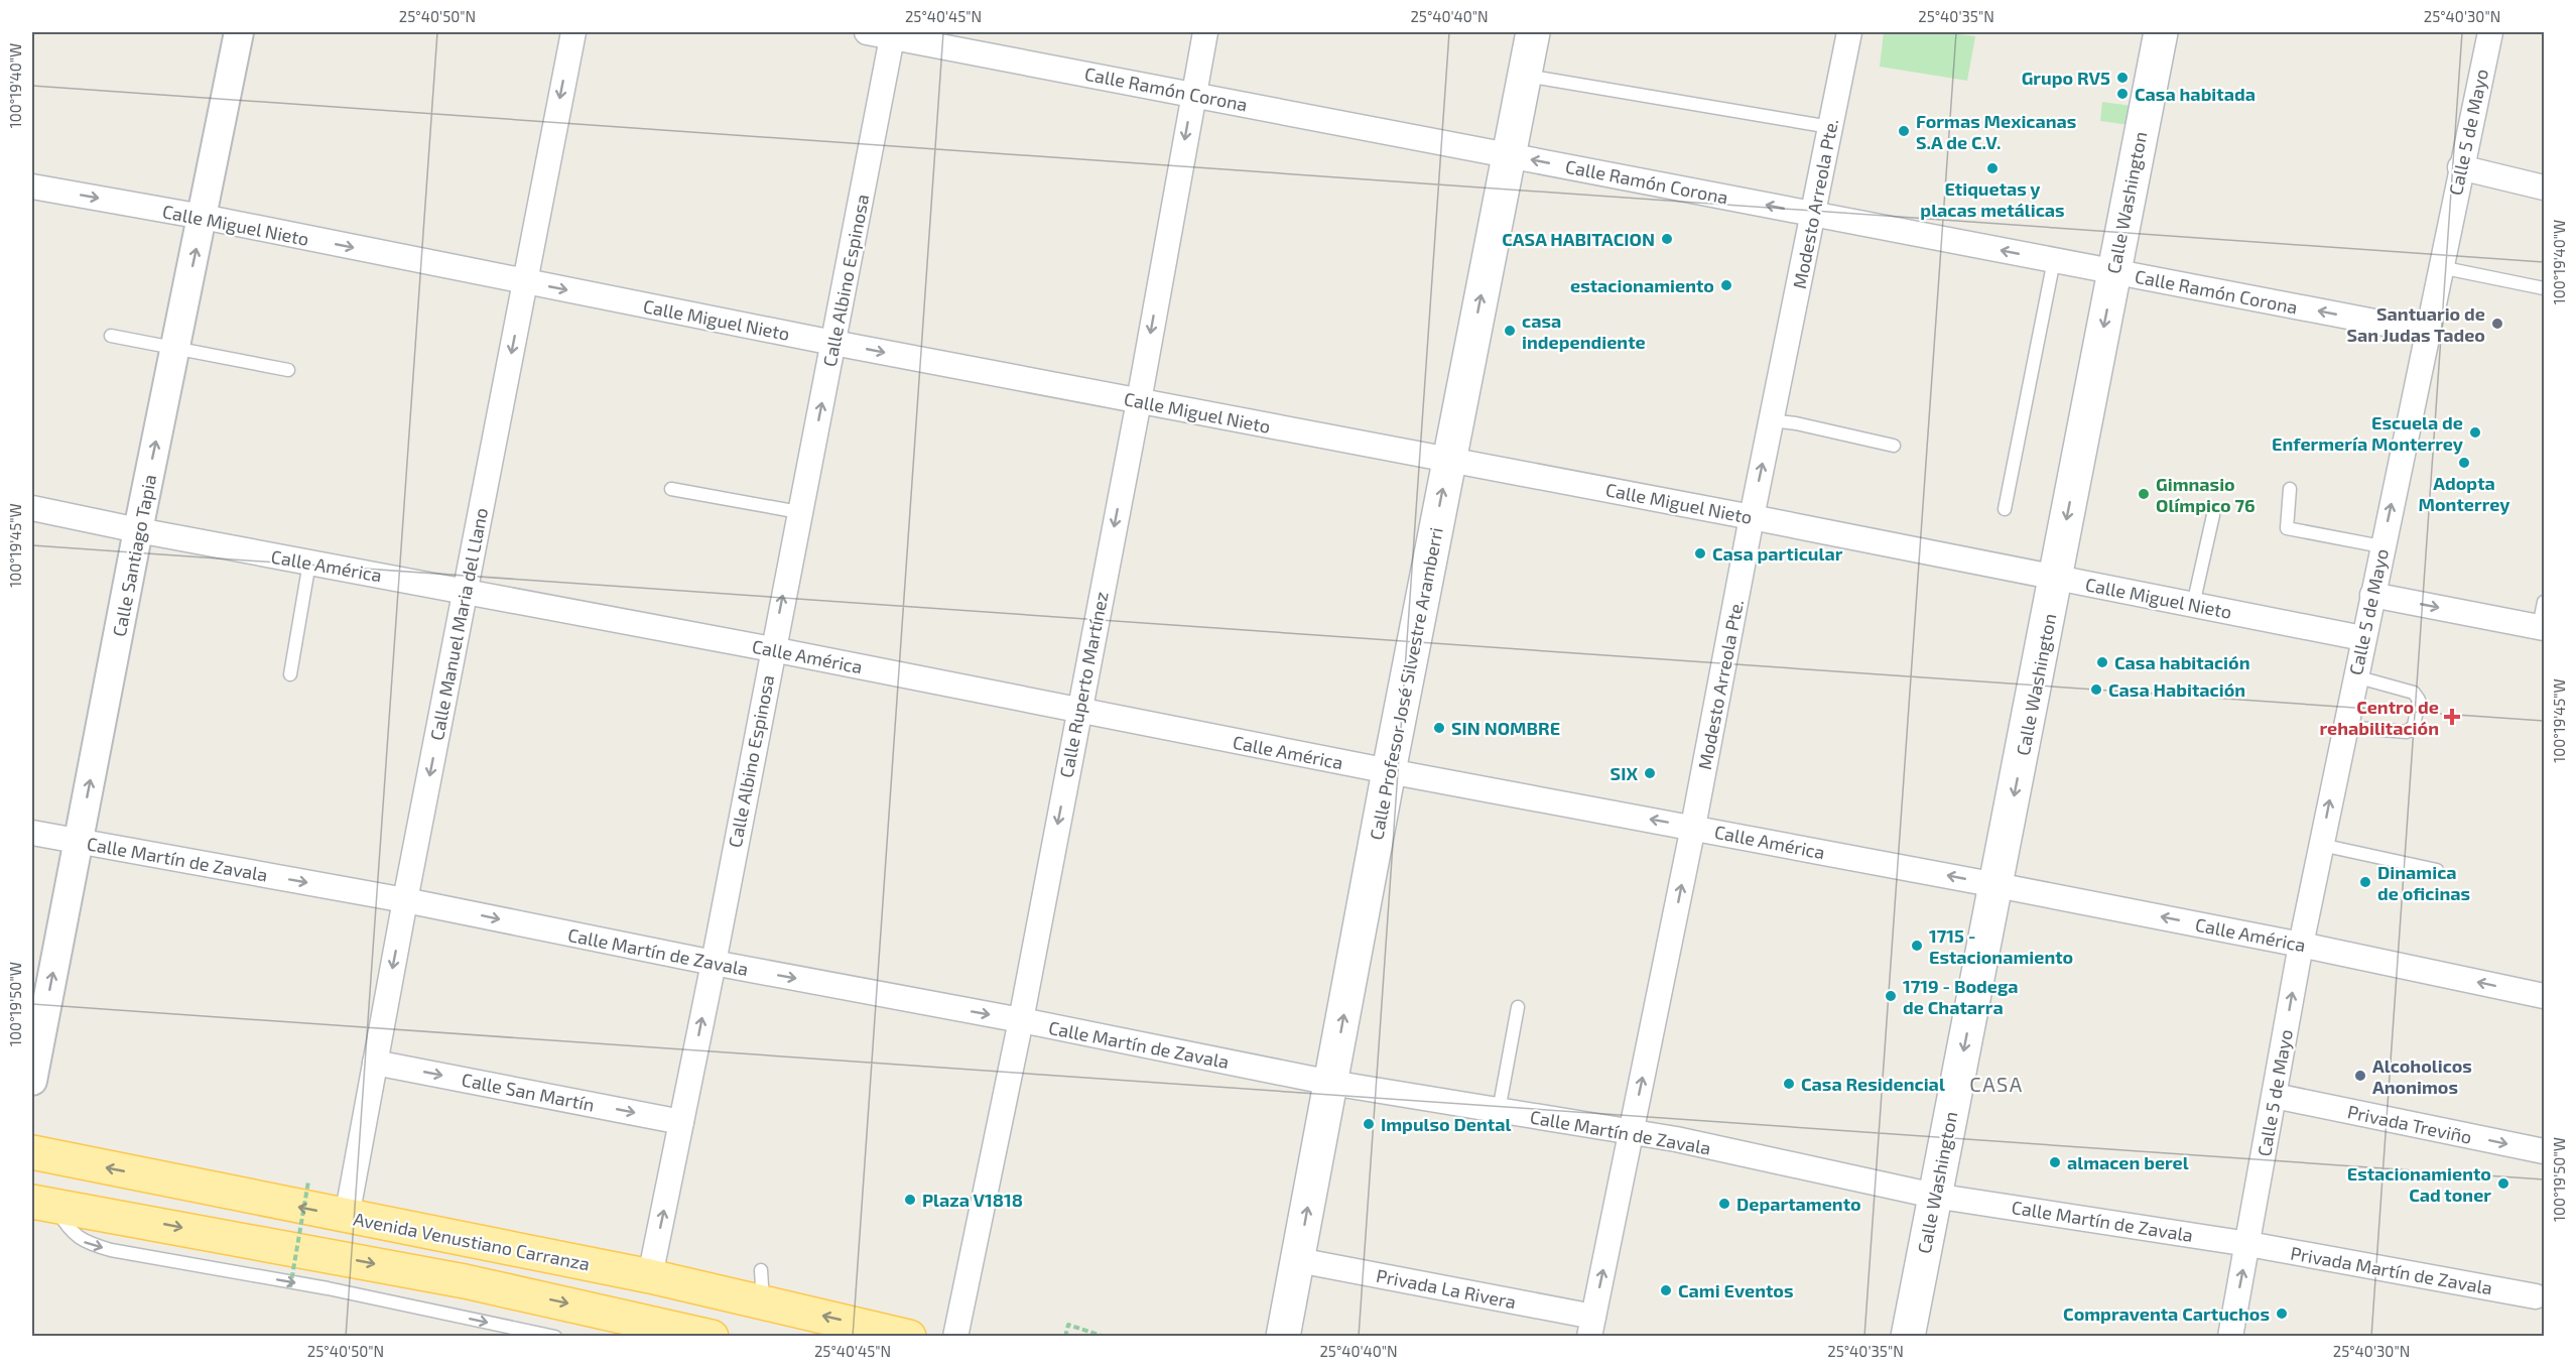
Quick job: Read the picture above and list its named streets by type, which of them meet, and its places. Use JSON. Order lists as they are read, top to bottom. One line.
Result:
{"streets":{"main road":["Calle Washington","Calle Profesor José Silvestre Aramberri","Avenida Venustiano Carranza"],"street":["Calle Ramón Corona","Calle 5 de Mayo","Modesto Arreola Pte.","Calle Miguel Nieto","Calle Albino Espinosa","Calle Santiago Tapia","Calle América","Calle Manuel Maria del Llano","Calle Ruperto Martínez","Calle Martín de Zavala","Calle San Martín","Privada Treviño","Privada Martín de Zavala","Privada La Rivera"]},"crossings":[["Calle Ramón Corona","Calle 5 de Mayo"],["Calle Ramón Corona","Calle Washington"],["Calle Ramón Corona","Modesto Arreola Pte."],["Calle Ramón Corona","Calle Albino Espinosa"],["Calle Ramón Corona","Calle Profesor José Silvestre Aramberri"],["Calle Ramón Corona","Calle Ruperto Martínez"],["Calle 5 de Mayo","Calle Miguel Nieto"],["Calle 5 de Mayo","Calle América"],["Calle 5 de Mayo","Calle Martín de Zavala"],["Calle 5 de Mayo","Privada Treviño"],["Calle 5 de Mayo","Privada Martín de Zavala"],["Calle Washington","Calle Miguel Nieto"],["Calle Washington","Calle América"],["Calle Washington","Calle Martín de Zavala"],["Modesto Arreola Pte.","Calle Miguel Nieto"],["Modesto Arreola Pte.","Calle América"],["Modesto Arreola Pte.","Calle Martín de Zavala"],["Modesto Arreola Pte.","Privada La Rivera"],["Calle Miguel Nieto","Calle Albino Espinosa"],["Calle Miguel Nieto","Calle Santiago Tapia"],["Calle Miguel Nieto","Calle Manuel Maria del Llano"],["Calle Miguel Nieto","Calle Profesor José Silvestre Aramberri"],["Calle Miguel Nieto","Calle Ruperto Martínez"],["Calle Albino Espinosa","Calle América"],["Calle Albino Espinosa","Calle Martín de Zavala"],["Calle Albino Espinosa","Calle San Martín"],["Calle Albino Espinosa","Avenida Venustiano Carranza"],["Calle Santiago Tapia","Calle América"],["Calle Santiago Tapia","Calle Martín de Zavala"],["Calle América","Calle Manuel Maria del Llano"],["Calle América","Calle Profesor José Silvestre Aramberri"],["Calle América","Calle Ruperto Martínez"],["Calle Manuel Maria del Llano","Calle Martín de Zavala"],["Calle Manuel Maria del Llano","Calle San Martín"],["Calle Manuel Maria del Llano","Avenida Venustiano Carranza"],["Calle Profesor José Silvestre Aramberri","Calle Martín de Zavala"],["Calle Profesor José Silvestre Aramberri","Privada La Rivera"],["Calle Ruperto Martínez","Calle Martín de Zavala"],["Calle Martín de Zavala","Privada Martín de Zavala"]],"one_way":["Calle Ramón Corona","Calle 5 de Mayo","Calle Washington","Modesto Arreola Pte.","Calle Miguel Nieto","Calle Albino Espinosa","Calle Santiago Tapia","Calle América","Calle Manuel Maria del Llano","Calle Profesor José Silvestre Aramberri","Calle Ruperto Martínez","Calle Martín de Zavala","Calle San Martín","Privada Treviño"],"districts":["CASA"],"places":{"other":["Grupo RV5","Casa habitada","Formas Mexicanas S.A de C.V.","Etiquetas y placas metálicas","CASA HABITACION","estacionamiento","Santuario de San Judas Tadeo","casa independiente","Escuela de Enfermería Monterrey","Adopta Monterrey","Gimnasio Olímpico 76","Casa particular","Casa habitación","Casa Habitación","SIN NOMBRE","SIX","Dinamica de oficinas","1715 - Estacionamiento","1719 - Bodega de Chatarra","Alcoholicos Anonimos","Casa Residencial","Impulso Dental","almacen berel","Estacionamiento Cad toner","Plaza V1818","Departamento","Cami Eventos","Compraventa Cartuchos"],"health":["Centro de rehabilitación"]},"coordinates":["25°40'50\"N","25°40'45\"N","25°40'40\"N","25°40'35\"N","25°40'30\"N","100°19'40\"W","100°19'45\"W","100°19'50\"W"]}
